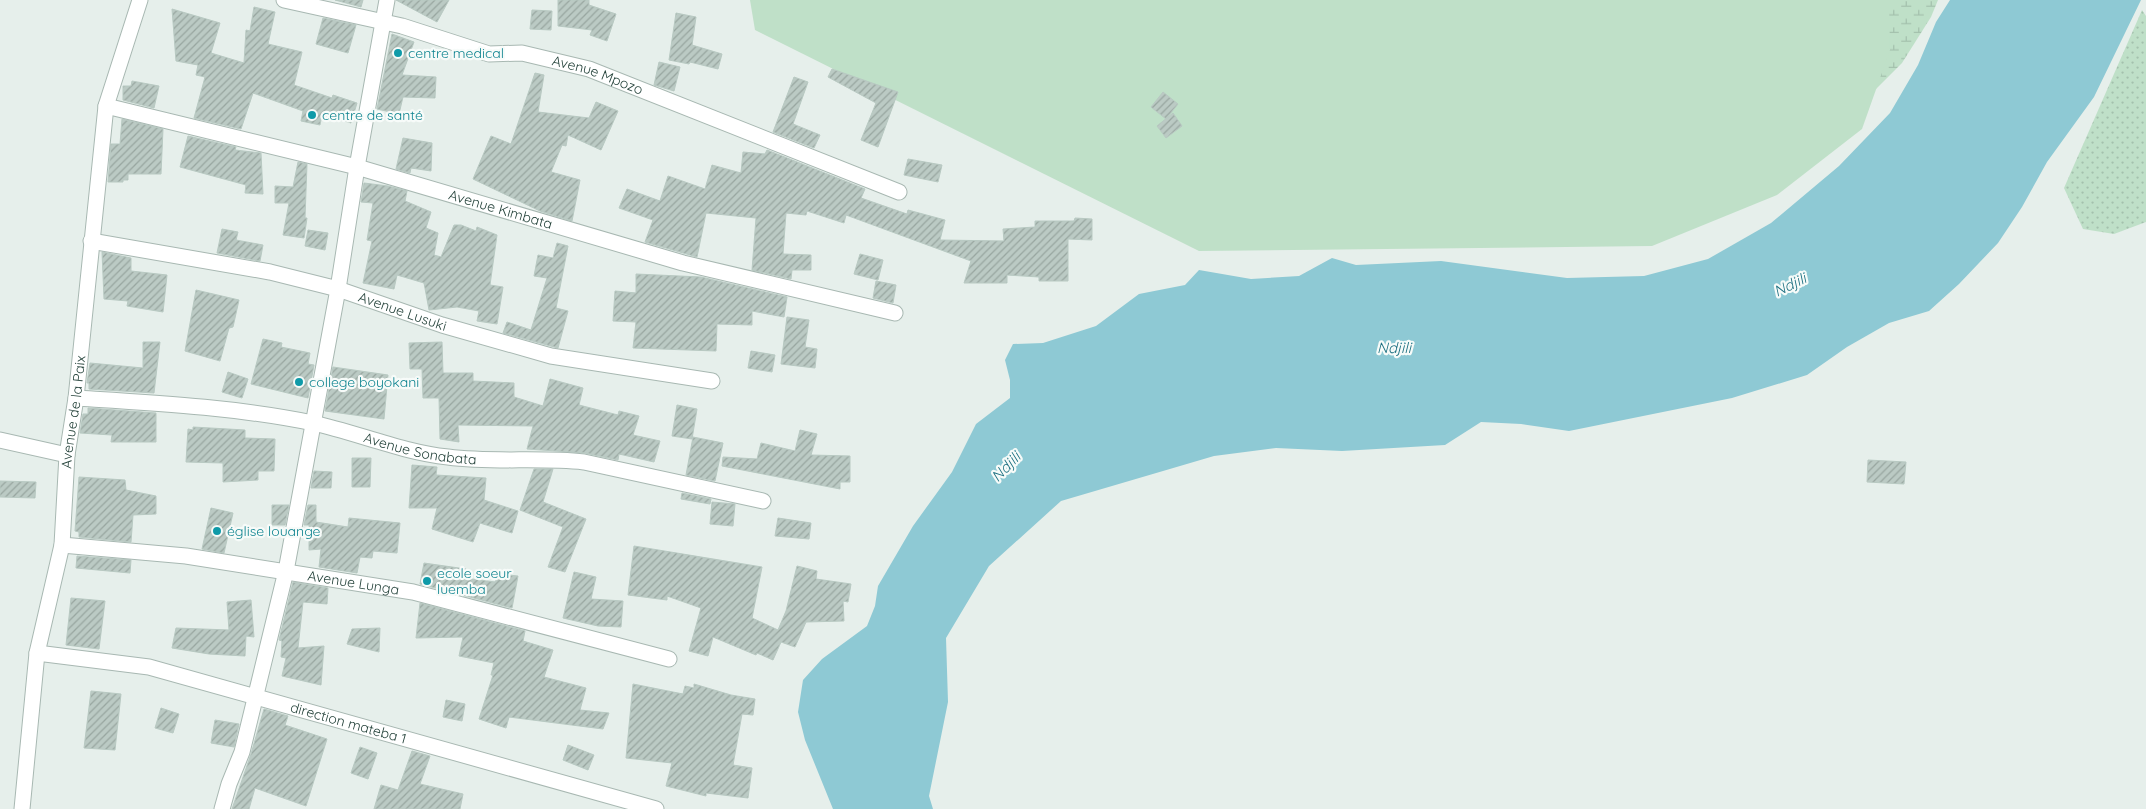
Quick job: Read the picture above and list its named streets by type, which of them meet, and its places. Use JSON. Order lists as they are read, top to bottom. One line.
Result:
{"streets":{"street":["Avenue Mpozo","Avenue Kimbata","Avenue Lusuki","Avenue de la Paix","Avenue Sonabata","Avenue Lunga","direction mateba 1"]},"crossings":[["Avenue Kimbata","Avenue de la Paix"],["Avenue Lusuki","Avenue de la Paix"],["Avenue de la Paix","Avenue Sonabata"],["Avenue de la Paix","Avenue Lunga"],["Avenue de la Paix","direction mateba 1"]],"water":["Ndjili"],"places":["centre medical","centre de santé","college boyokani","église louange","ecole soeur luemba"]}
